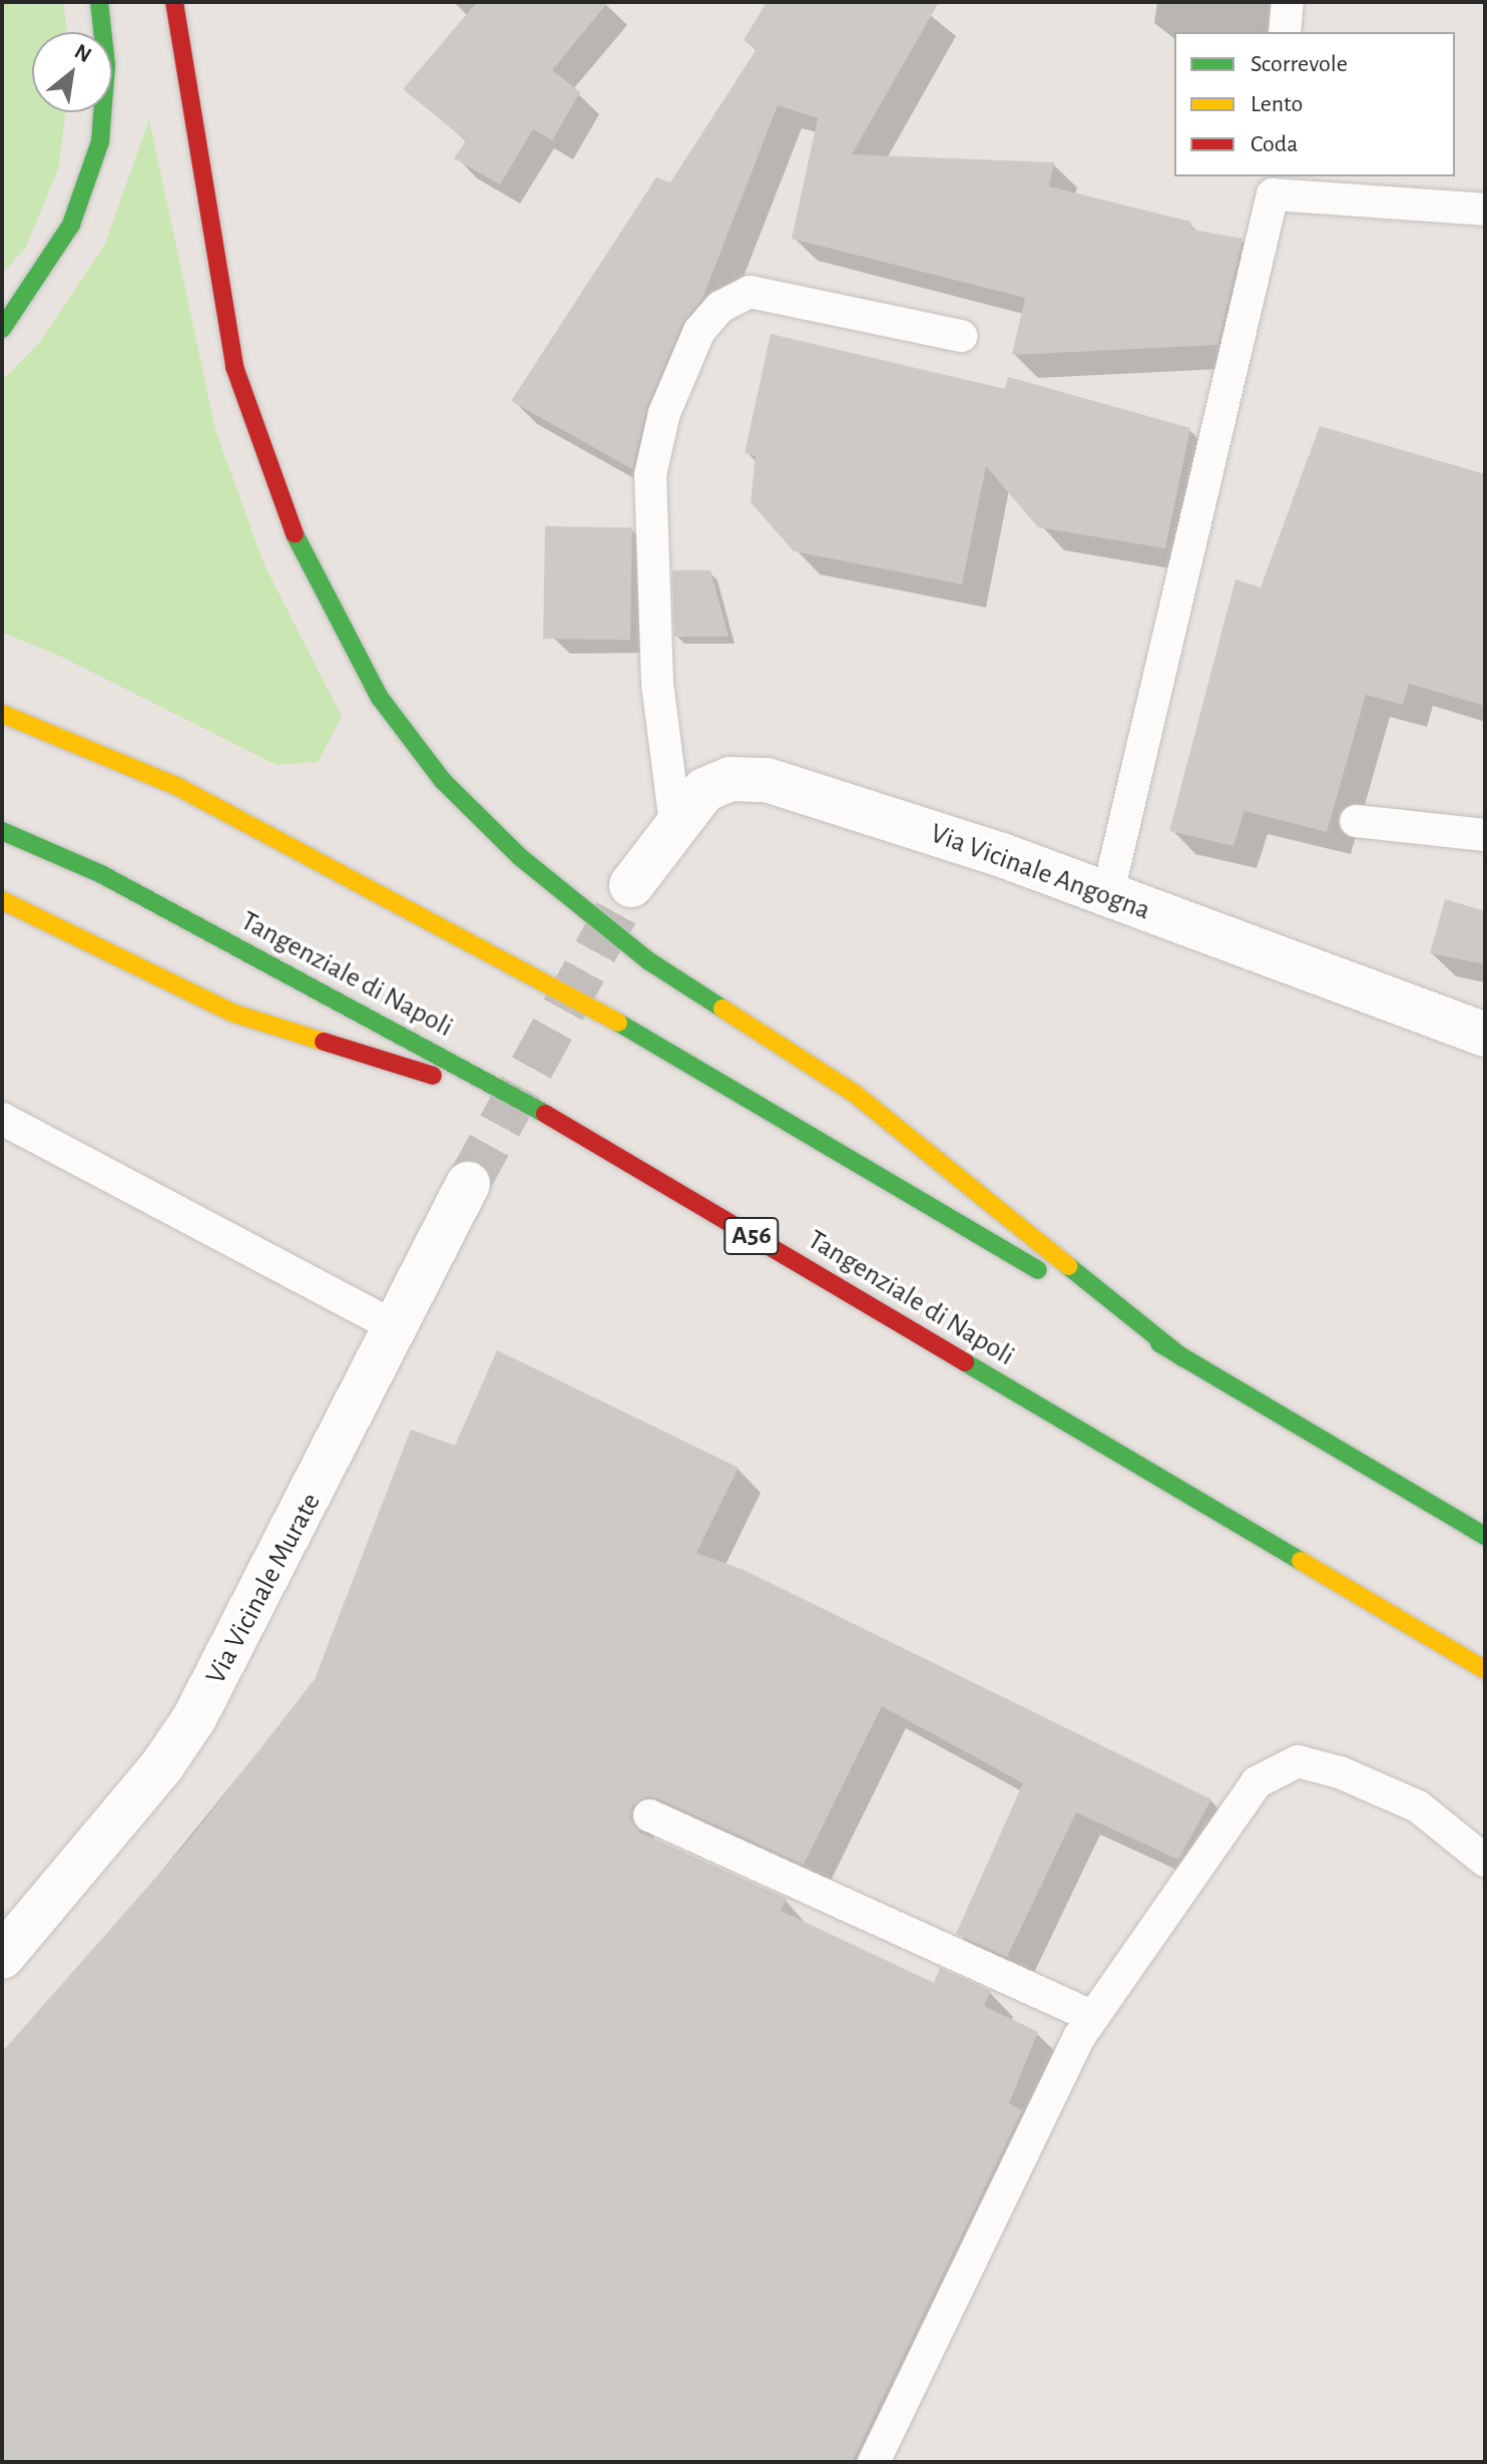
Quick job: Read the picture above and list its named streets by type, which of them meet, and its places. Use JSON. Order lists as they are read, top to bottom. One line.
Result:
{"streets":{"highway":["Tangenziale di Napoli","A56"],"street":["Via Vicinale Angogna","Via Vicinale Murate"]},"legend":["Scorrevole","Lento","Coda"],"north":"top right"}
